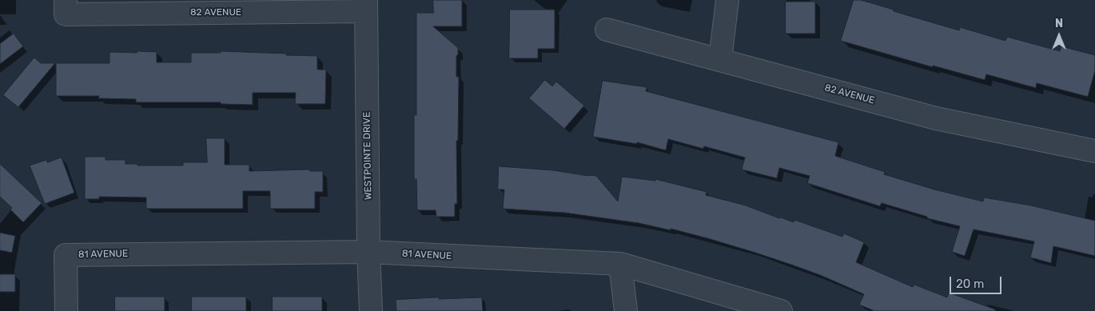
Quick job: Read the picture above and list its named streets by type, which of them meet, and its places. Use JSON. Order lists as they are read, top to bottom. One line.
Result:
{"streets":{"street":["82 AVENUE","WESTPOINTE DRIVE","81 AVENUE"]},"crossings":[["82 AVENUE","WESTPOINTE DRIVE"],["WESTPOINTE DRIVE","81 AVENUE"]],"scale_bar":"20 m","north":"top"}
